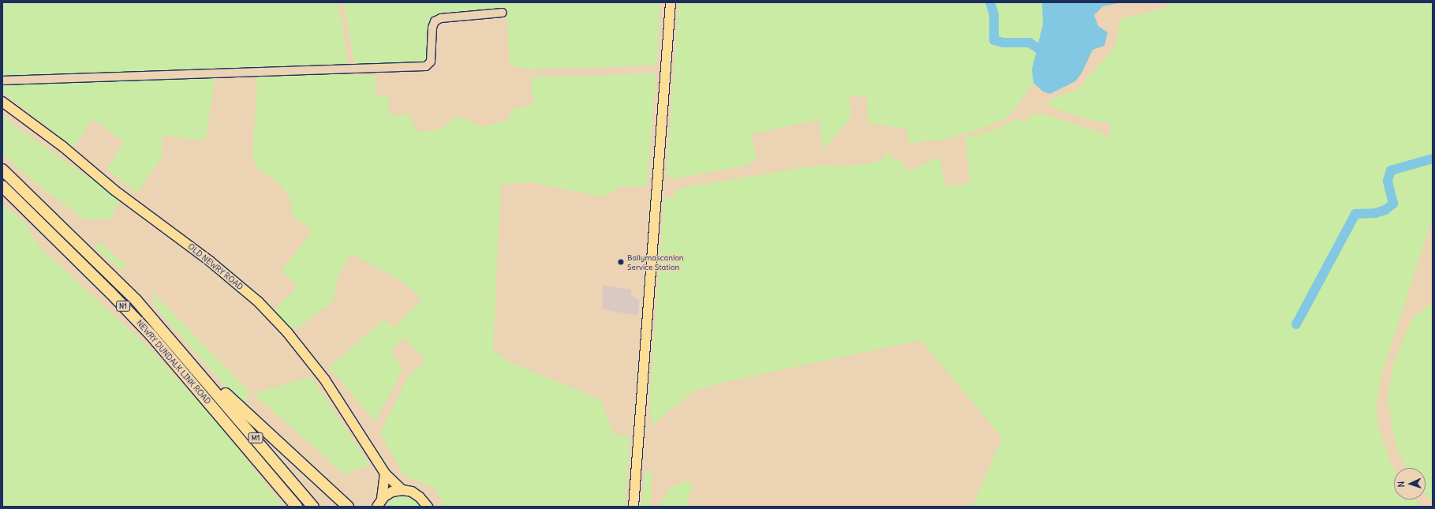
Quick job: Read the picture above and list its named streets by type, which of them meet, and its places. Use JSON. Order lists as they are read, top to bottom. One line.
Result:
{"streets":{"highway":["N1","NEWRY DUNDALK LINK ROAD","M1"],"main road":["OLD NEWRY ROAD"]},"crossings":[["NEWRY DUNDALK LINK ROAD","M1"]],"places":["Ballymascanlon Service Station"],"north":"left"}
